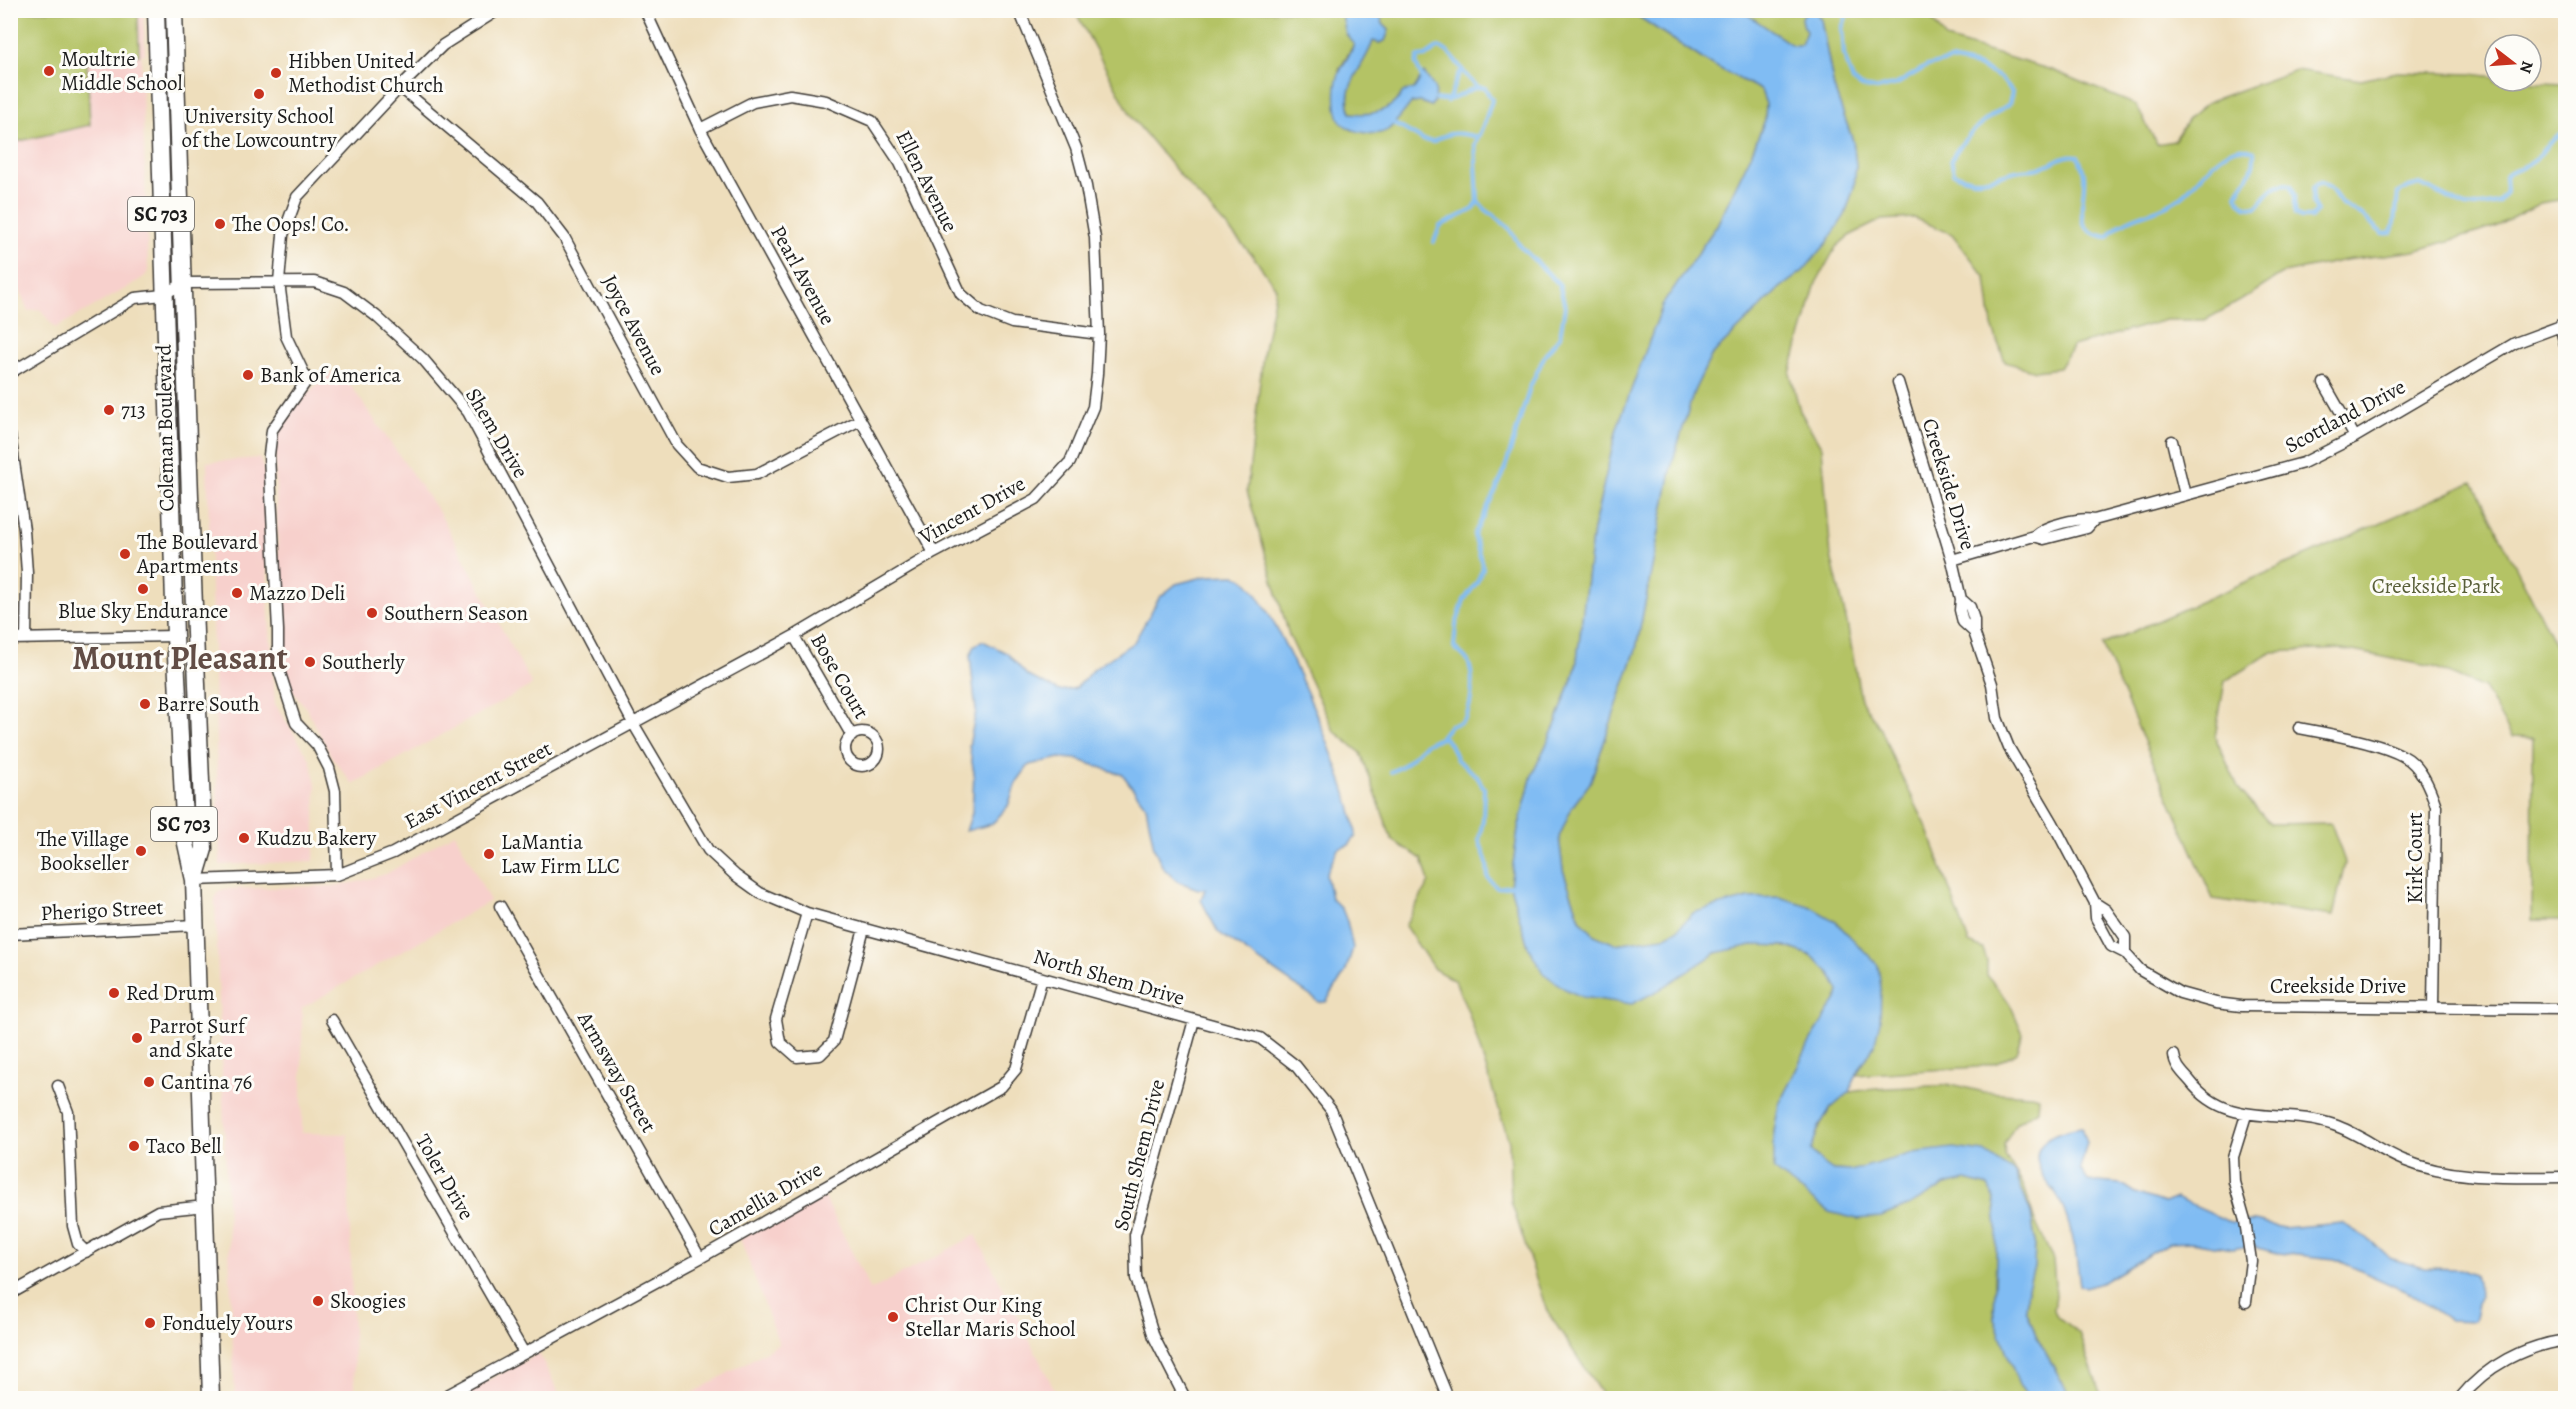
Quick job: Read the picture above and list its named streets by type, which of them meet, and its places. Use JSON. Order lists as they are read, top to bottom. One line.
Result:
{"streets":{"main road":["SC 703","Coleman Boulevard"],"street":["Ellen Avenue","Pearl Avenue","Joyce Avenue","Scottland Drive","Shem Drive","Creekside Drive","Vincent Drive","Bose Court","East Vincent Street","Kirk Court","Pherigo Street","North Shem Drive","Armsway Street","South Shem Drive","Toler Drive","Camellia Drive"]},"crossings":[["Ellen Avenue","Pearl Avenue"],["Ellen Avenue","Vincent Drive"],["Pearl Avenue","Joyce Avenue"],["Pearl Avenue","Vincent Drive"],["Scottland Drive","Creekside Drive"],["Coleman Boulevard","Shem Drive"],["Coleman Boulevard","East Vincent Street"],["Coleman Boulevard","Pherigo Street"],["Shem Drive","Vincent Drive"],["Shem Drive","East Vincent Street"],["Shem Drive","North Shem Drive"],["Creekside Drive","Kirk Court"],["Vincent Drive","Bose Court"],["Vincent Drive","East Vincent Street"],["Vincent Drive","North Shem Drive"],["East Vincent Street","North Shem Drive"],["North Shem Drive","South Shem Drive"],["North Shem Drive","Camellia Drive"],["Armsway Street","Camellia Drive"],["Toler Drive","Camellia Drive"]],"districts":["Mount Pleasant"],"parks":["Creekside Park"],"places":["Moultrie Middle School","Hibben United Methodist Church","University School of the Lowcountry","The Oops! Co.","Bank of America","713","The Boulevard Apartments","Blue Sky Endurance","Mazzo Deli","Southern Season","Southerly","Barre South","Kudzu Bakery","The Village Bookseller","LaMantia Law Firm LLC","Red Drum","Parrot Surf and Skate","Cantina 76","Taco Bell","Skoogies","Christ Our King Stellar Maris School","Fonduely Yours"],"north":"right"}
